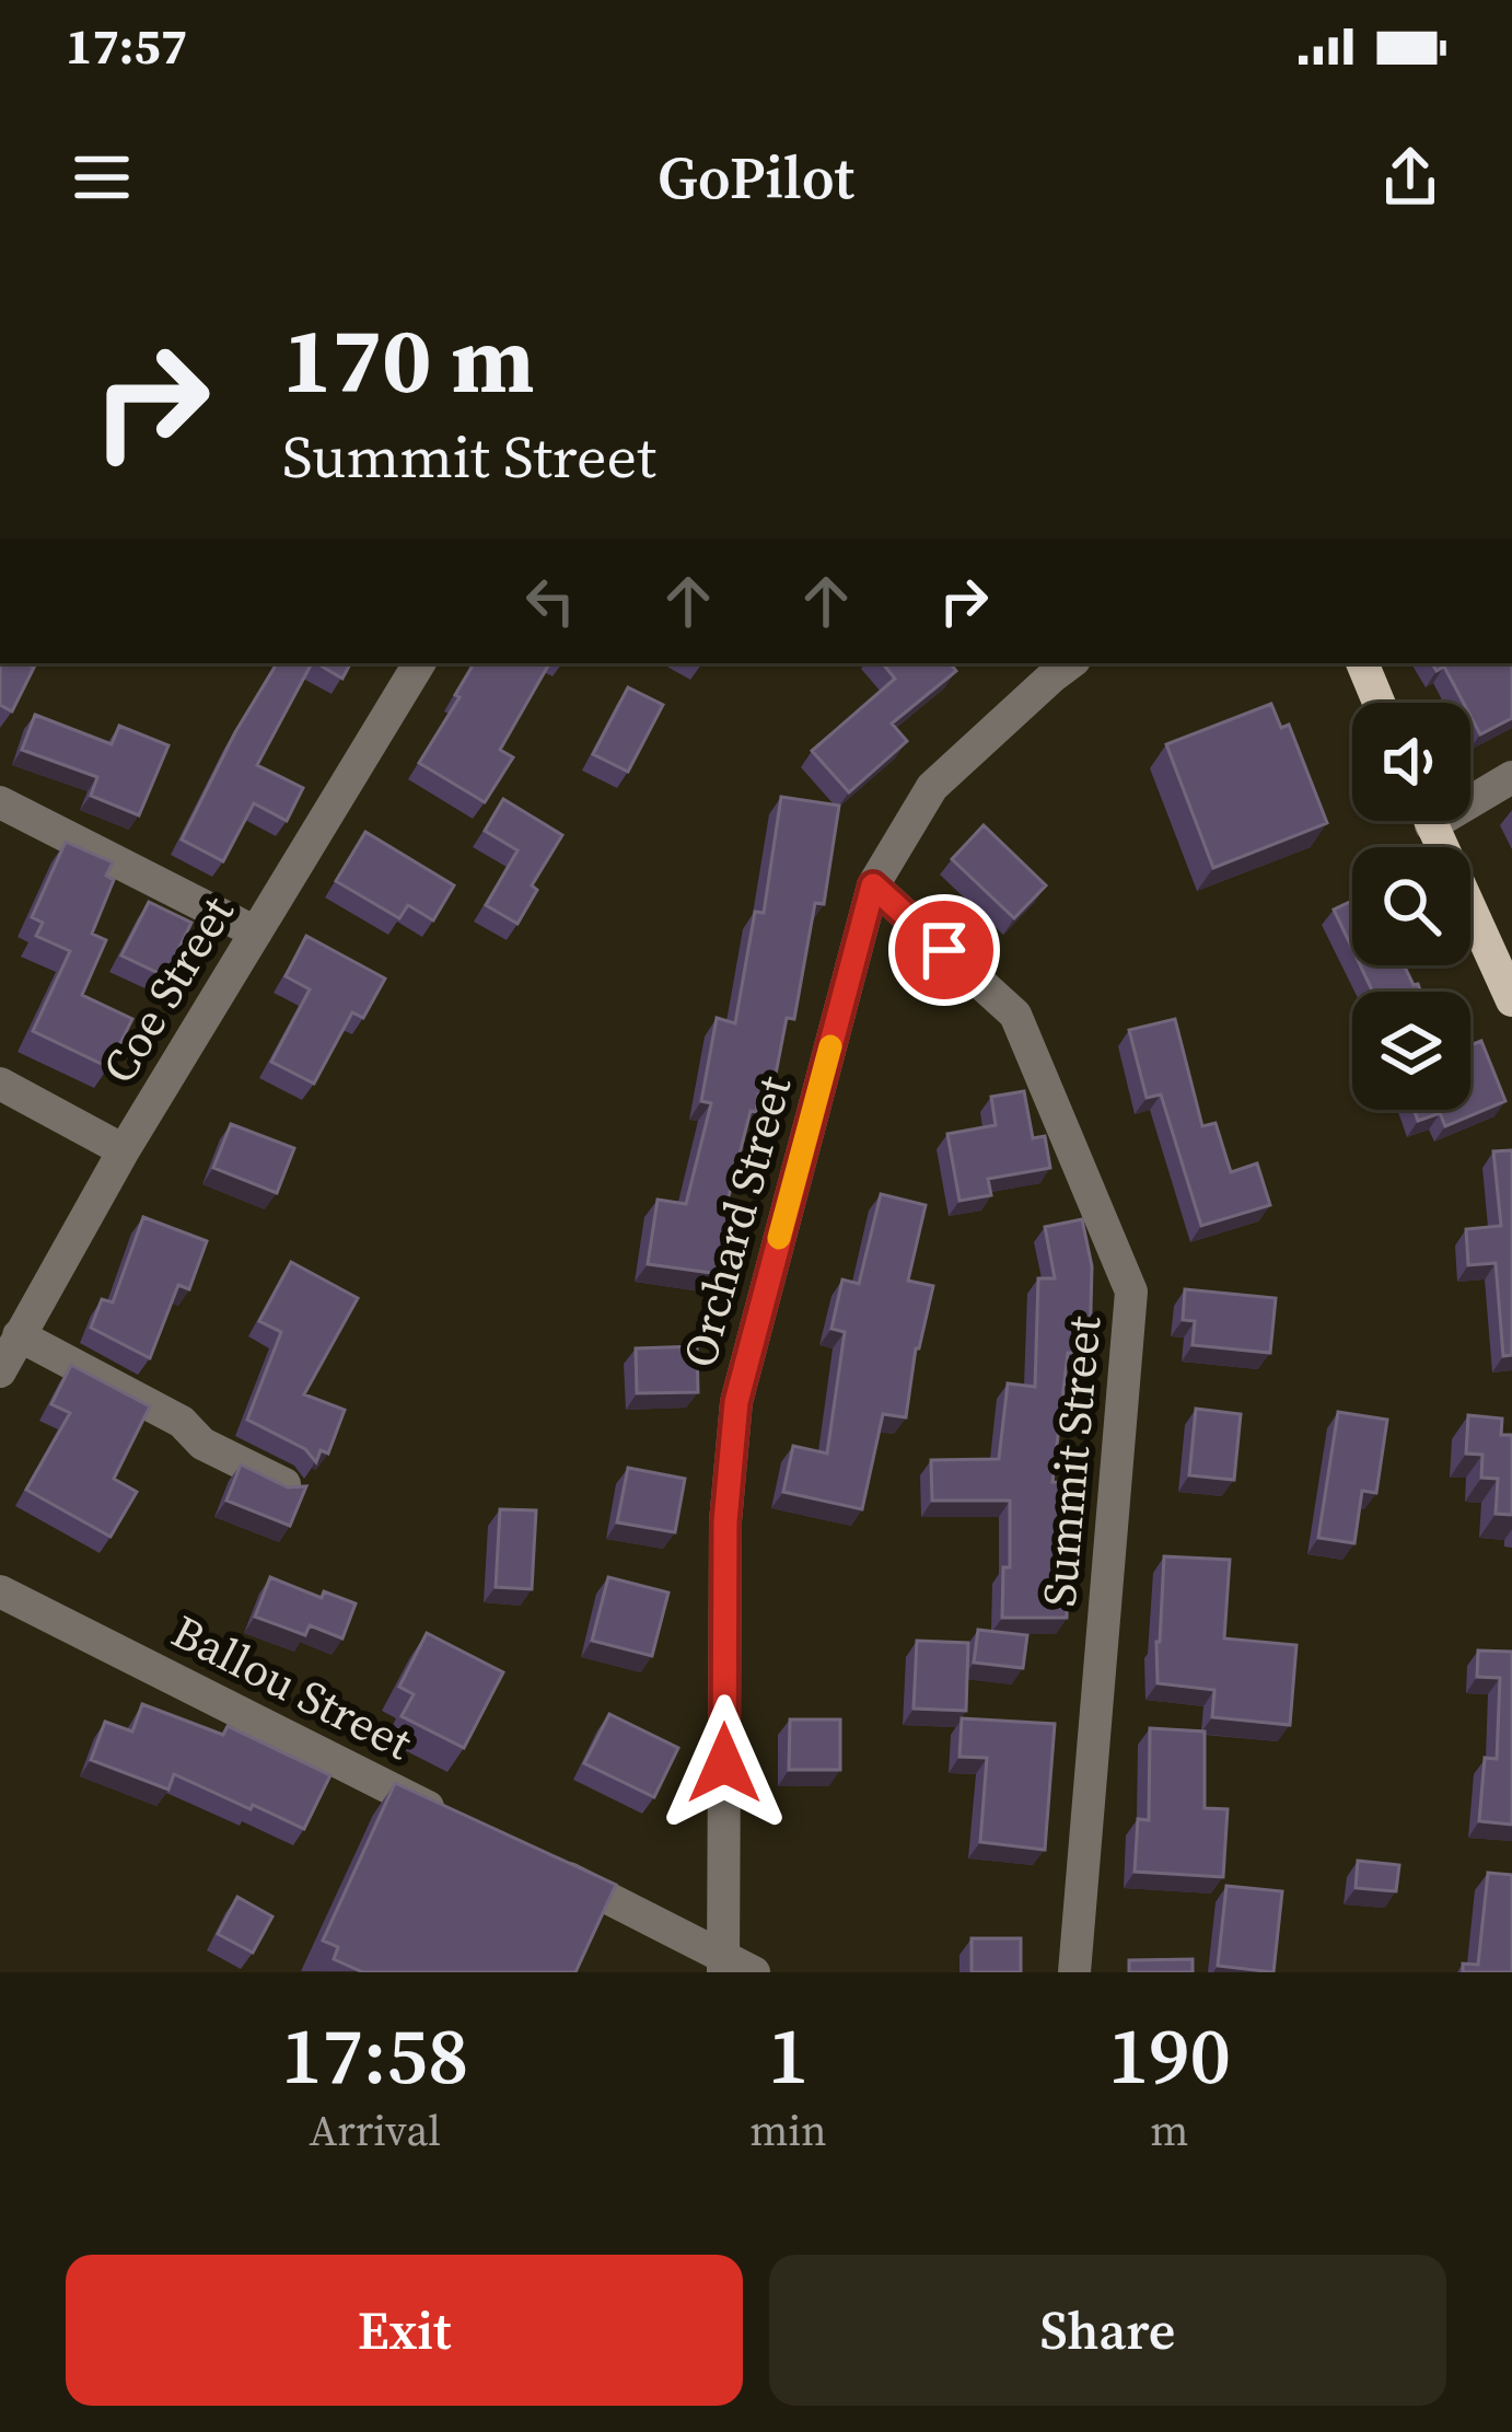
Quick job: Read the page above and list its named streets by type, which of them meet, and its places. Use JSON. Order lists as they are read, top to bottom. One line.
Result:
{"streets":{"street":["Coe Street","Orchard Street","Summit Street","Ballou Street"]},"crossings":[["Orchard Street","Summit Street"]],"page":{"status":"17:57","header":"GoPilot","turn":["170 m","Summit Street"],"eta":["17:58","Arrival","1","min","190","m"],"buttons":["Exit","Share"]}}
